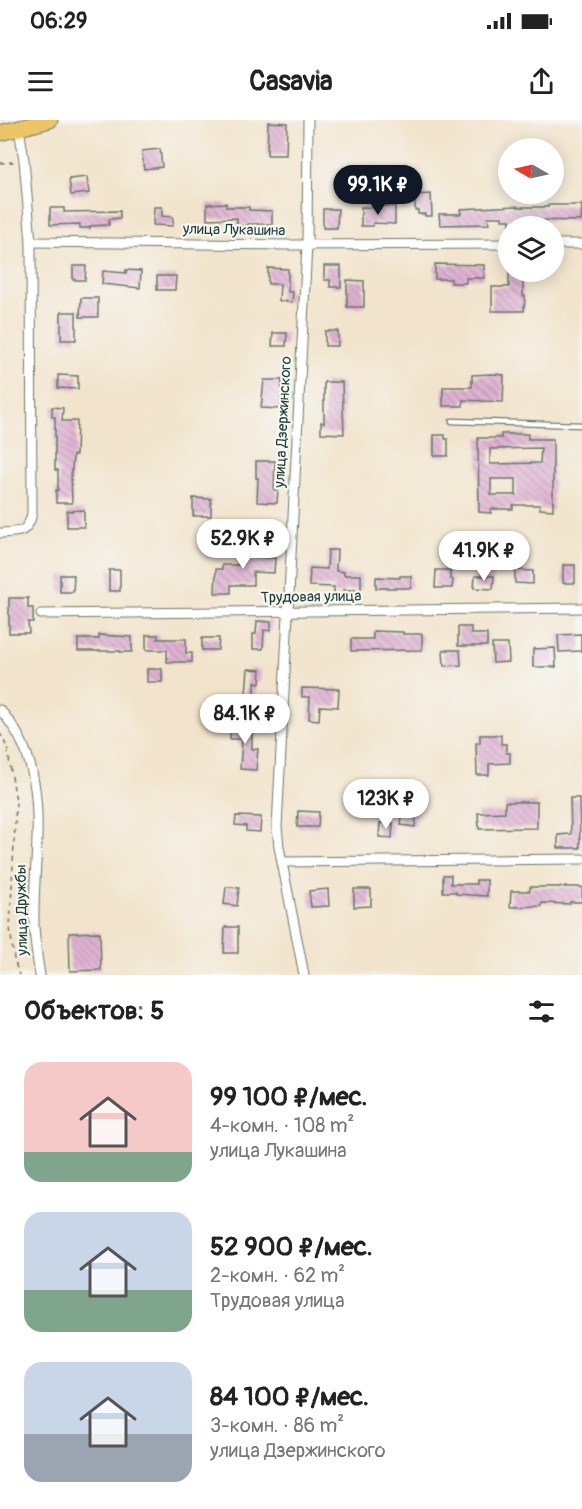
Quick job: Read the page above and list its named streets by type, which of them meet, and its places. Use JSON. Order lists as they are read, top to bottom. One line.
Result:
{"streets":{"street":["улица Лукашина","улица Дзержинского","Трудовая улица","улица Дружбы"]},"crossings":[["улица Лукашина","улица Дзержинского"],["улица Дзержинского","Трудовая улица"]],"north":"left","page":{"status":"06:29","header":"Casavia","price":["99.1K ₽","52.9K ₽","41.9K ₽","84.1K ₽","123K ₽"],"heading":"Объектов: 5","list":[{"name":"99 100 ₽/мес.","note":"4-комн. · 108 m² · улица Лукашина"},{"name":"52 900 ₽/мес.","note":"2-комн. · 62 m² · Трудовая улица"},{"name":"84 100 ₽/мес.","note":"3-комн. · 86 m² · улица Дзержинского"}]}}
